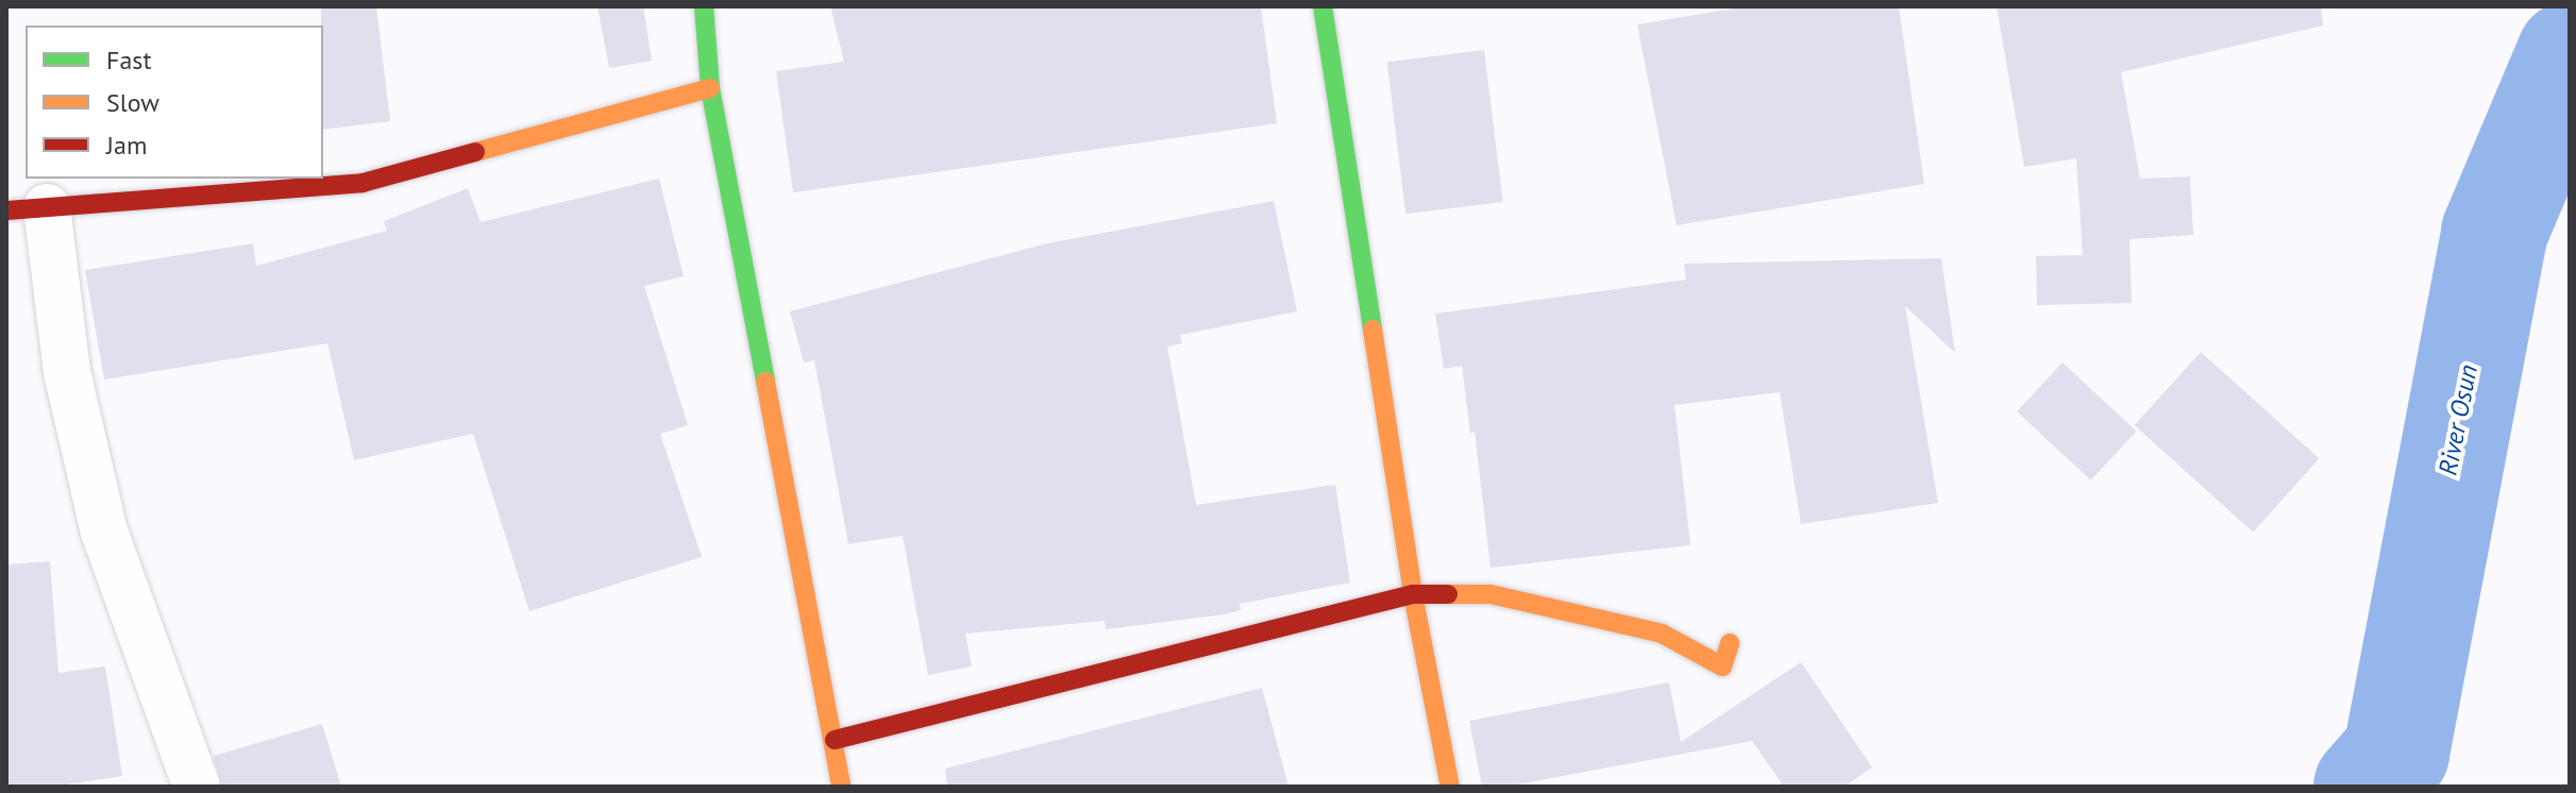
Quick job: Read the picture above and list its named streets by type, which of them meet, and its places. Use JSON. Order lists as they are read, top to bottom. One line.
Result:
{"water":["River Osun"],"legend":["Fast","Slow","Jam"]}
